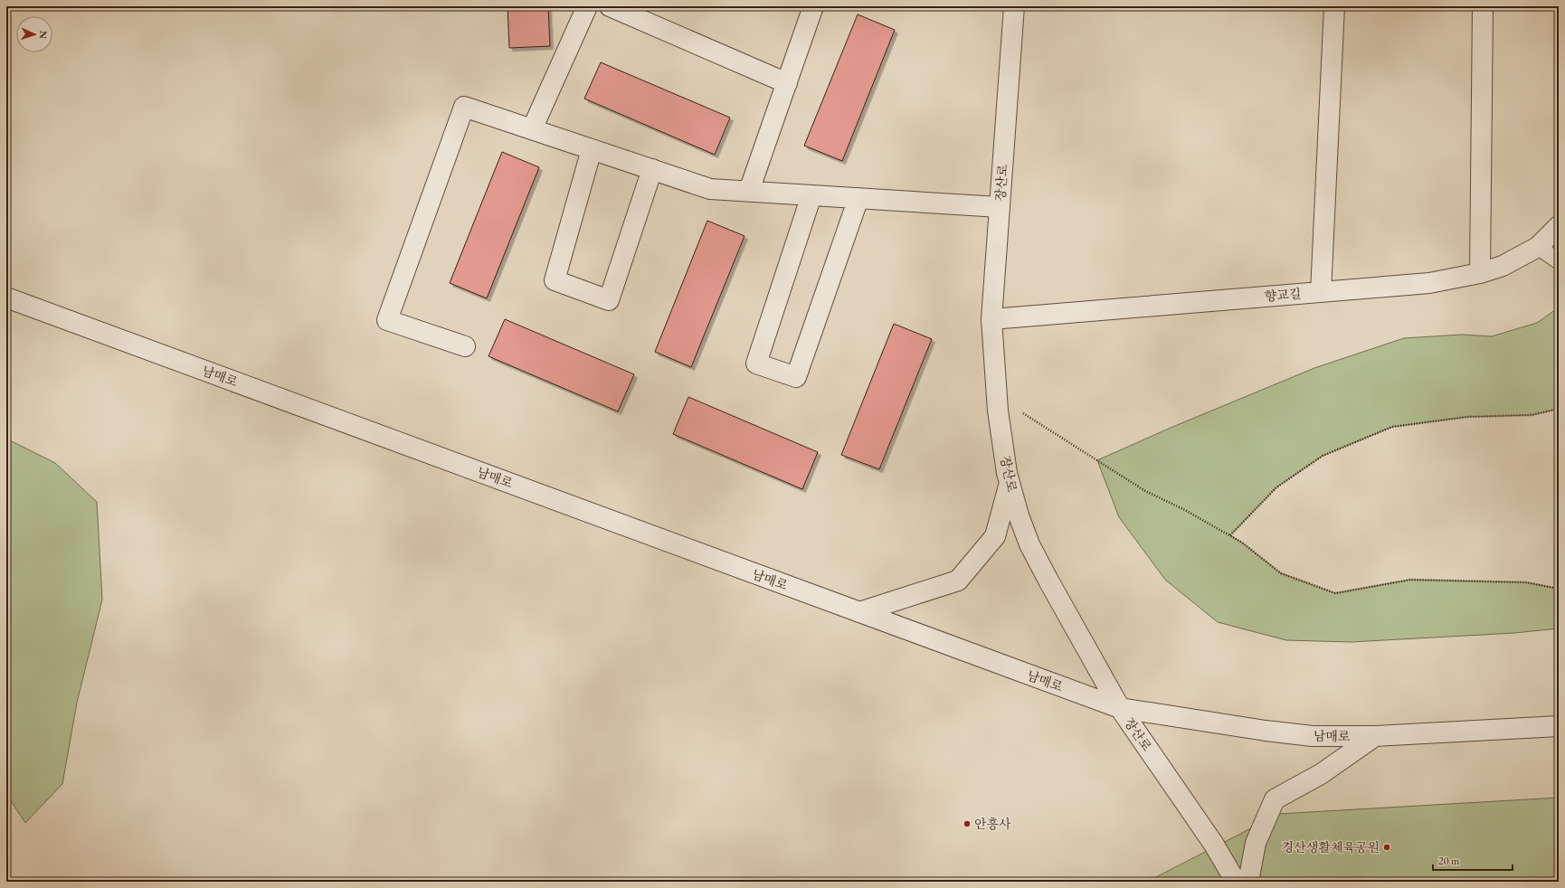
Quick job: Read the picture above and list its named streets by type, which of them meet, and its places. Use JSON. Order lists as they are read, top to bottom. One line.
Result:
{"streets":{"street":["장산로","향교길","남매로"]},"crossings":[["장산로","향교길"],["장산로","남매로"]],"places":["안흥사","경산생활체육공원"],"scale_bar":"20 m","north":"right"}
